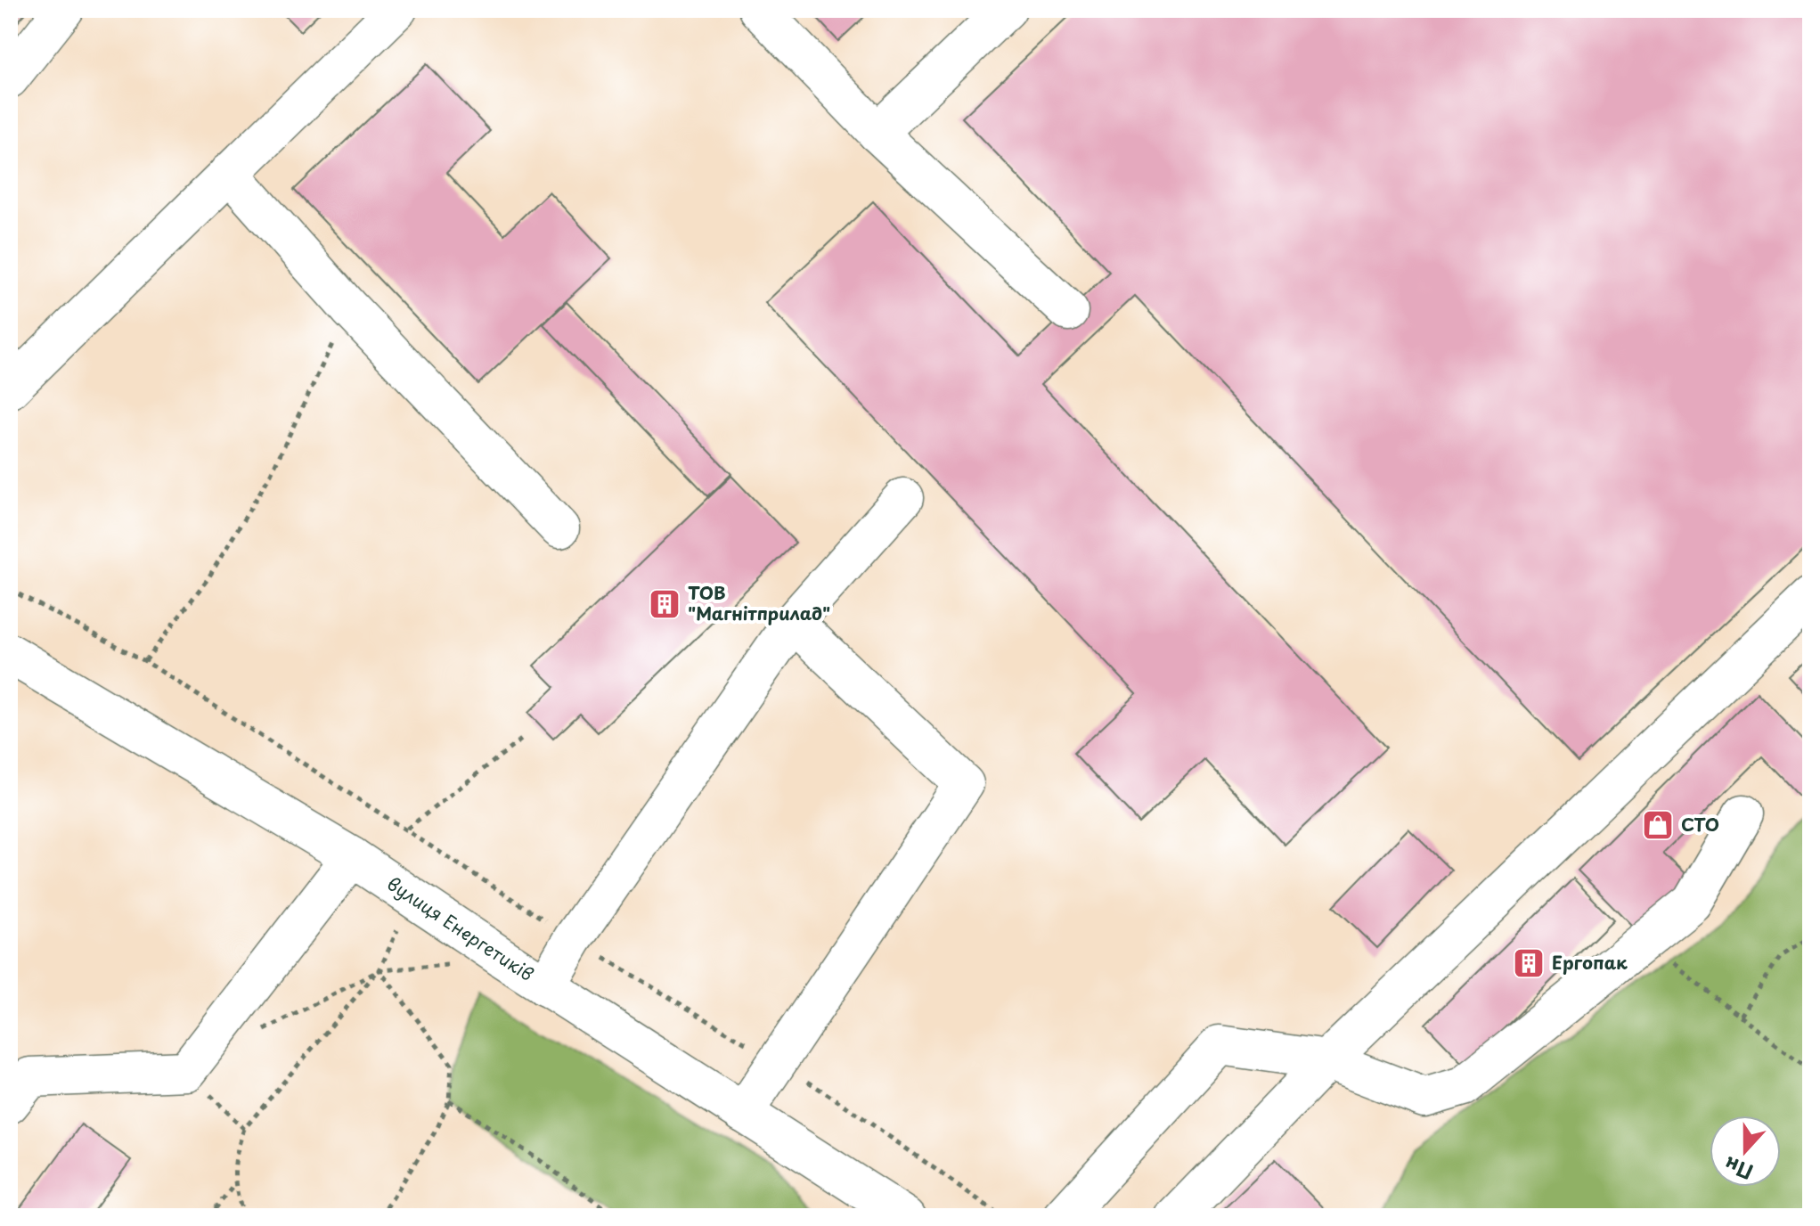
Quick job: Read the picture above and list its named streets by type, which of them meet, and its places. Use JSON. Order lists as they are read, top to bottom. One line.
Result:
{"streets":{"main road":["вулиця Енергетиків"]},"places":{"building":["ТОВ \"Магнітприлад\"","Ергопак"],"shop":["СТО"]},"north":"bottom"}
